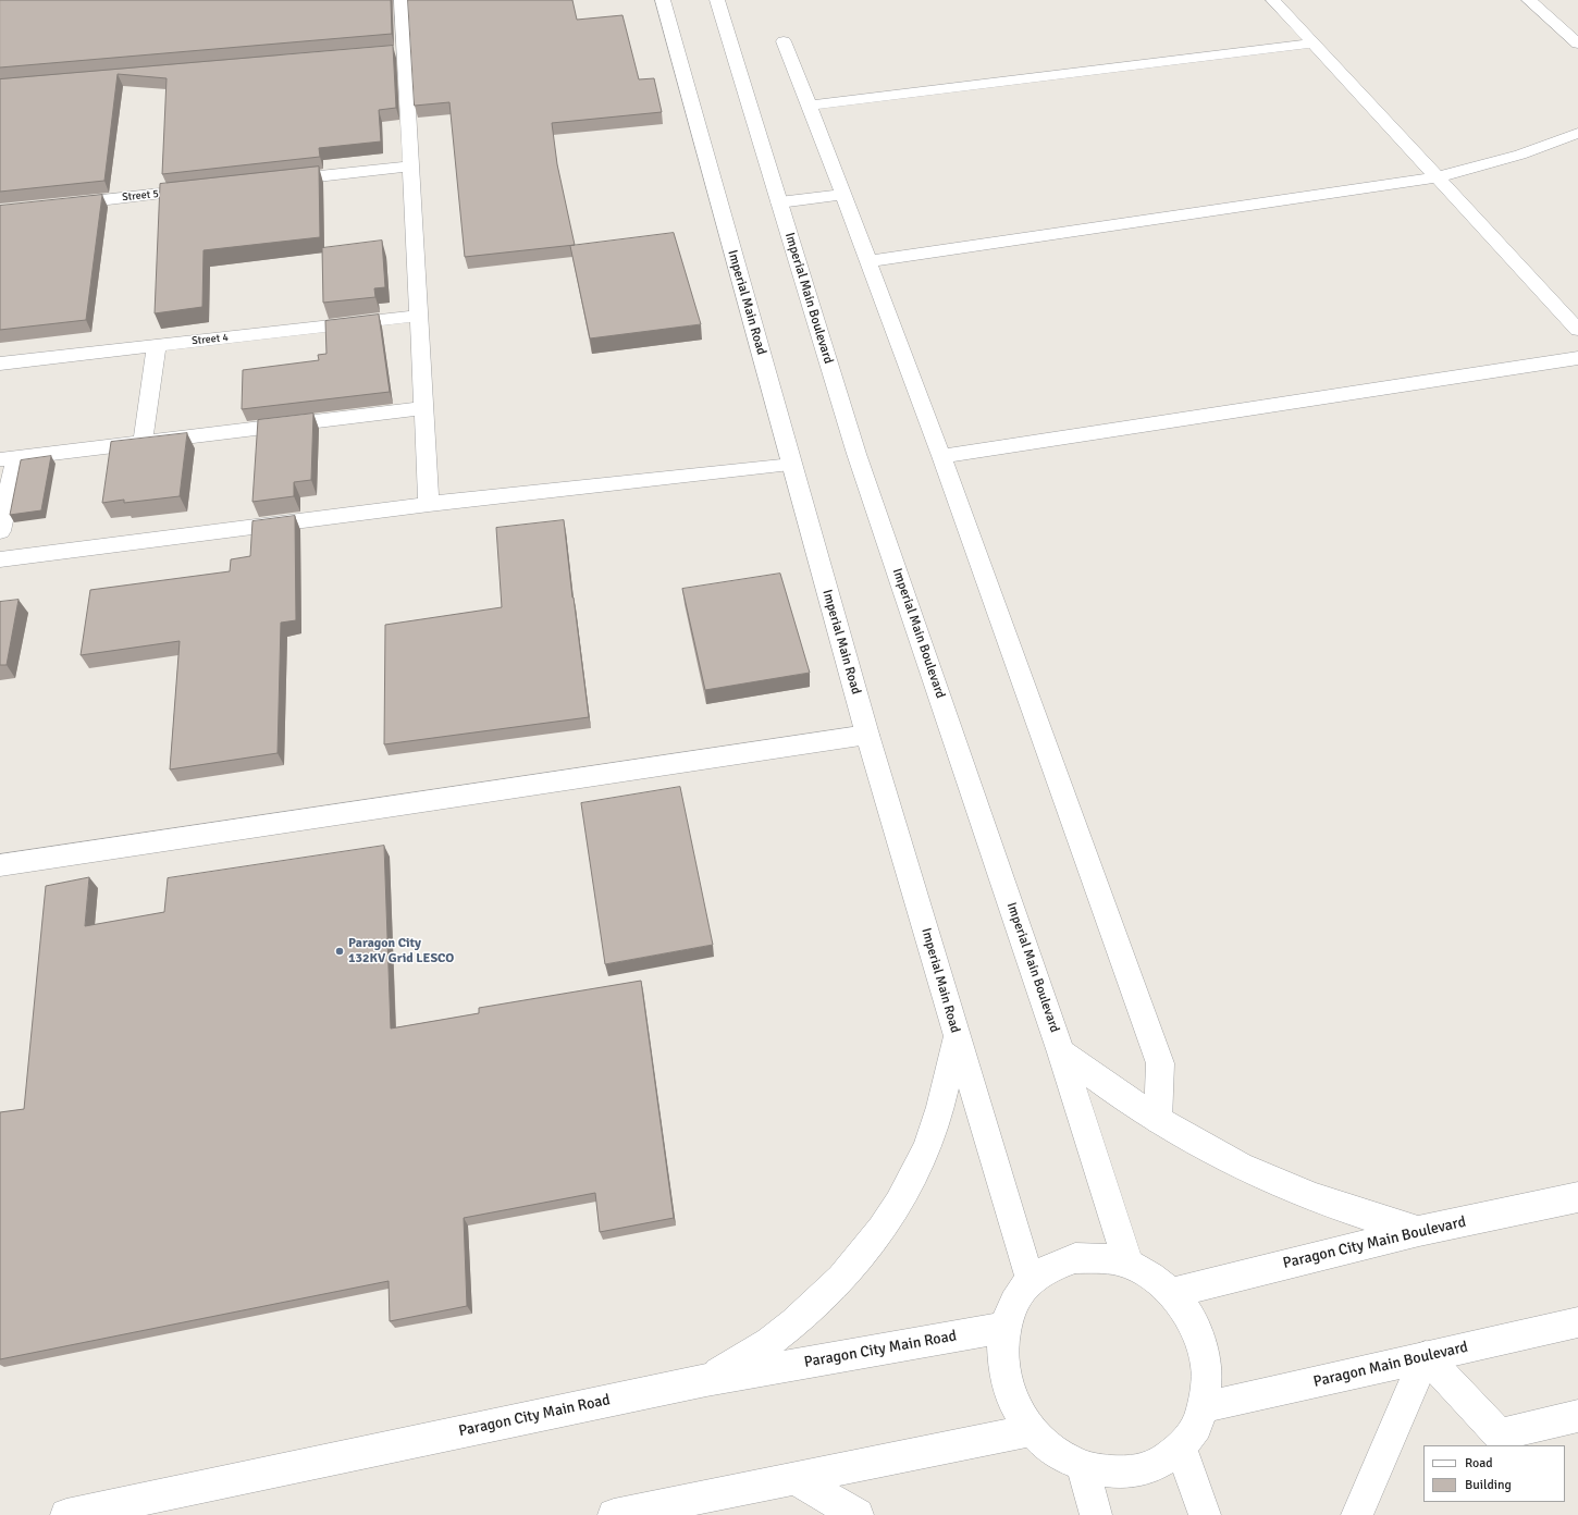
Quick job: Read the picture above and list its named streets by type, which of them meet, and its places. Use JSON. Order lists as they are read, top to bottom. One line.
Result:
{"streets":{"street":["Street 5","Imperial Main Boulevard","Imperial Main Road","Street 4","Paragon City Main Boulevard","Paragon City Main Road","Paragon Main Boulevard"]},"places":["Paragon City 132KV Grid LESCO"],"legend":["Road","Building"]}
